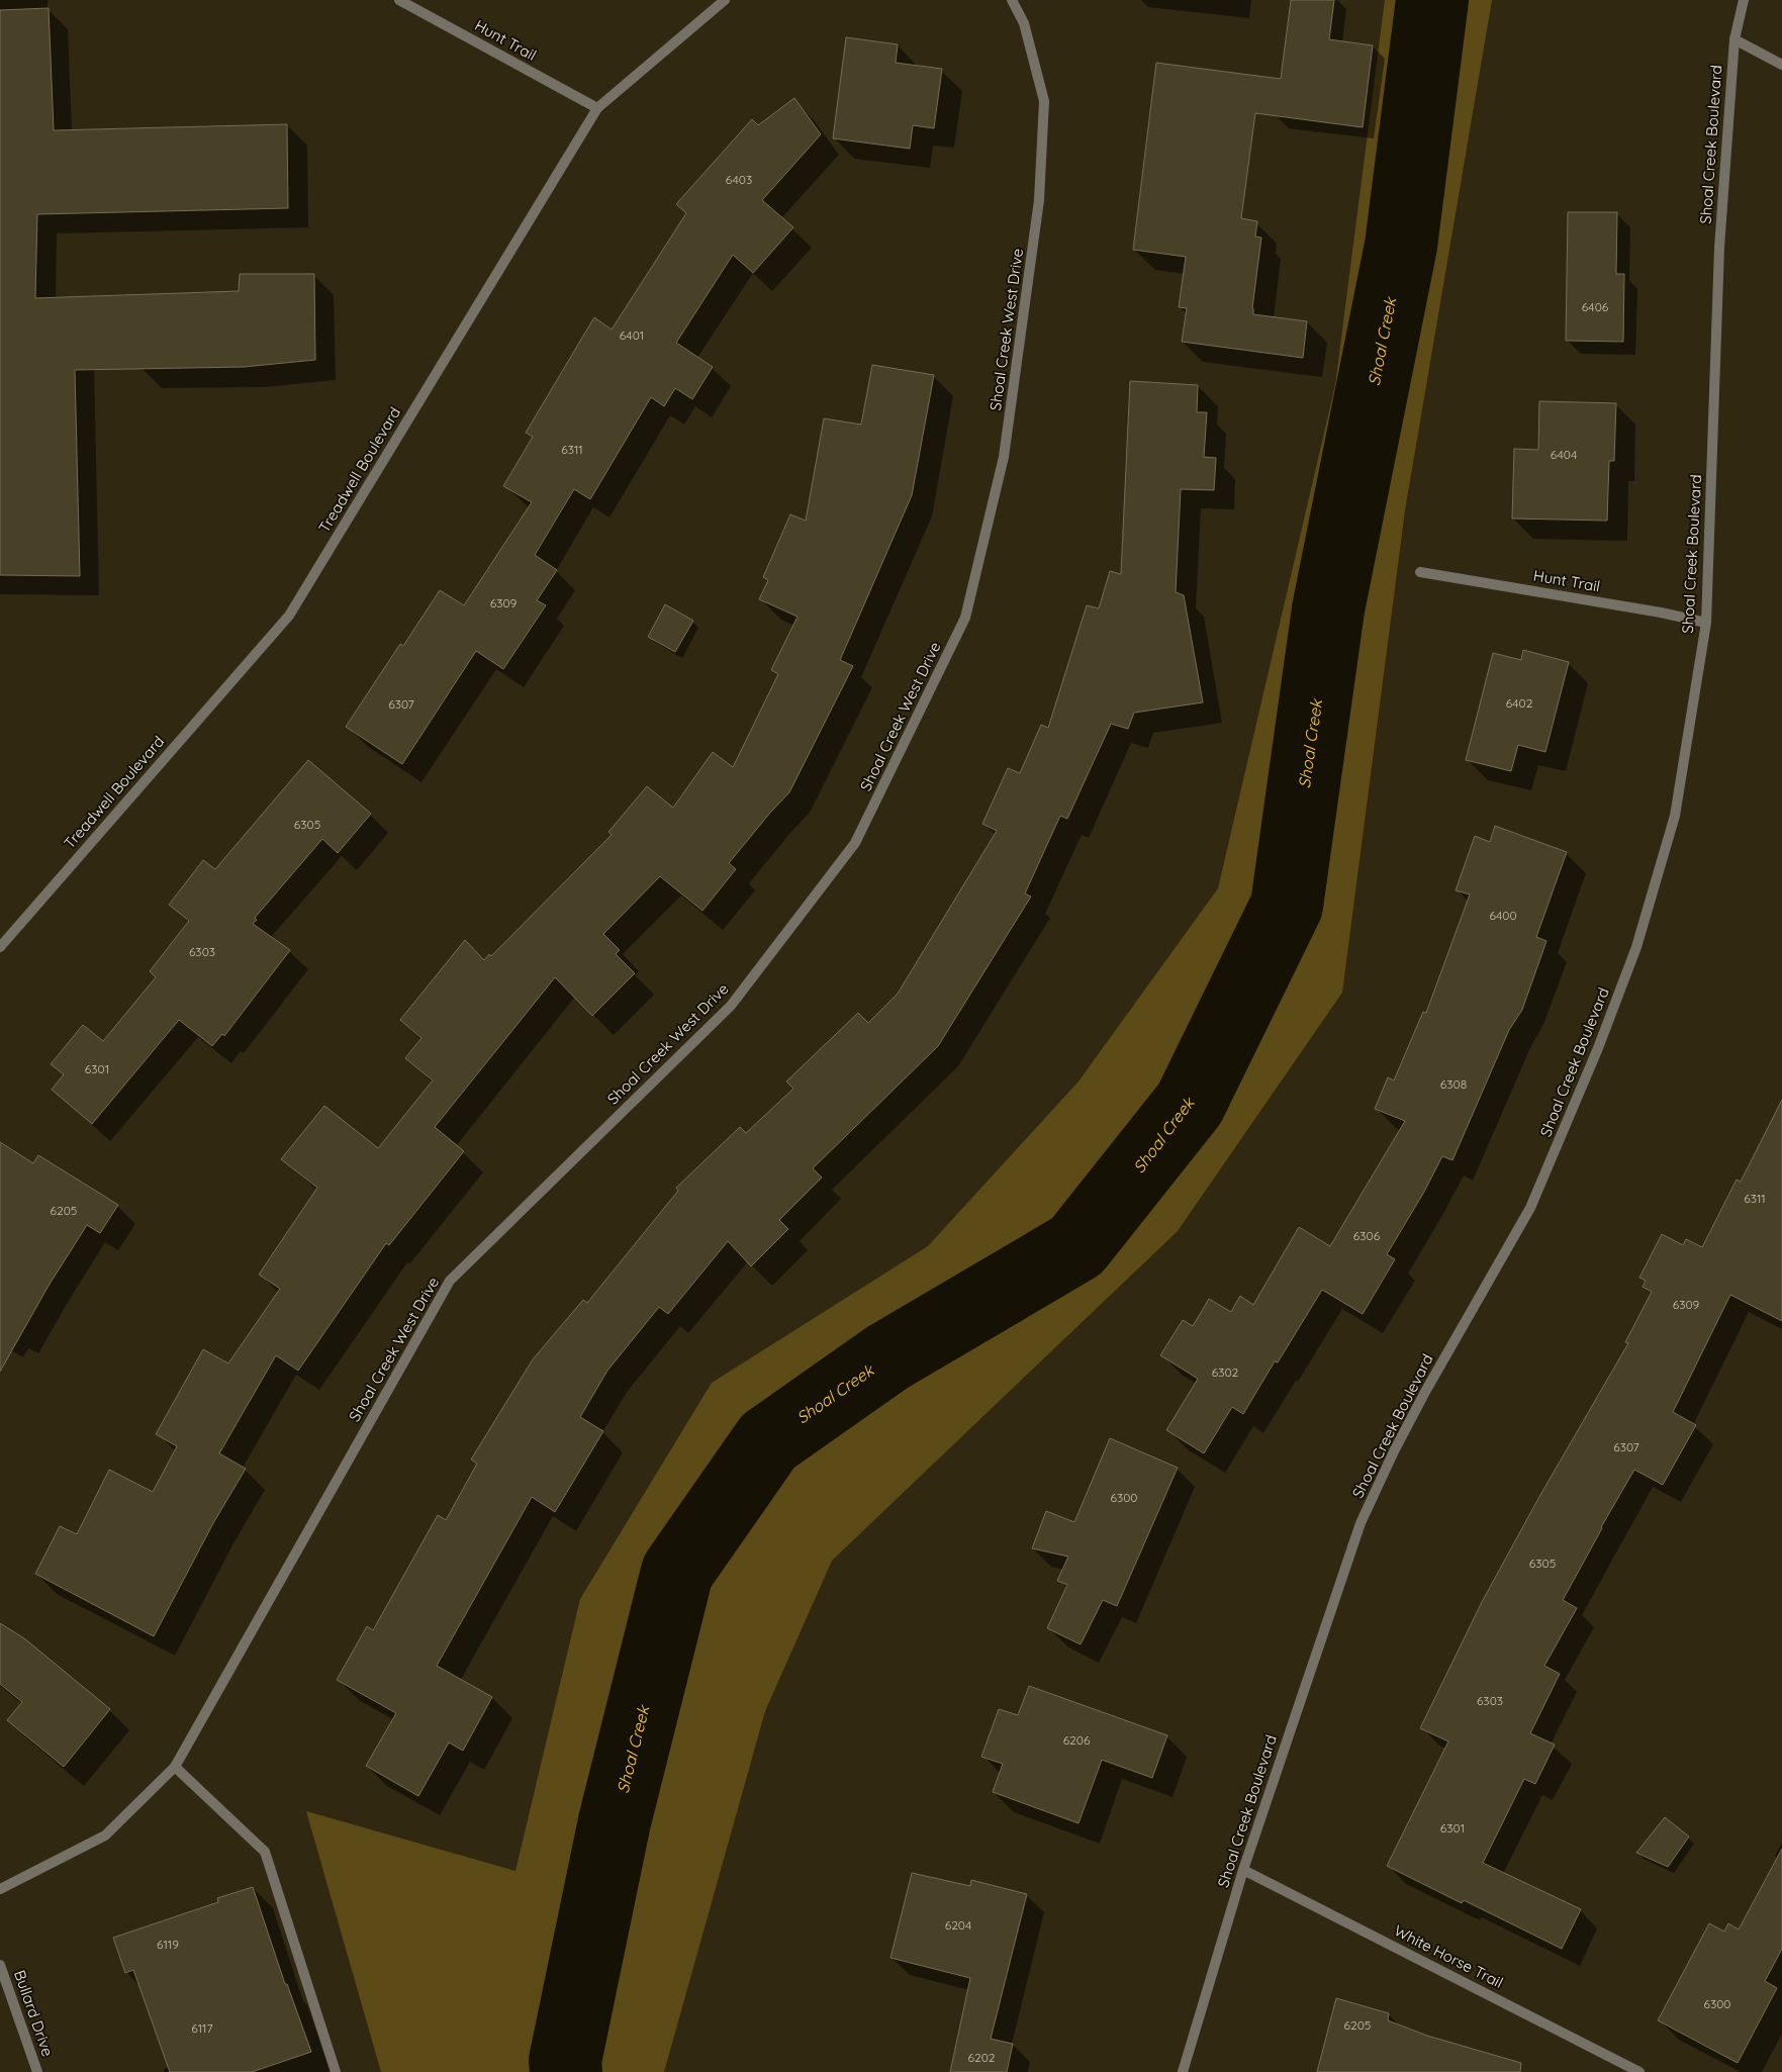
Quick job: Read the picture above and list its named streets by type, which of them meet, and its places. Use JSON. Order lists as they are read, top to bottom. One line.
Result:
{"streets":{"street":["Hunt Trail","Shoal Creek Boulevard","Shoal Creek West Drive","Treadwell Boulevard","White Horse Trail","Bullard Drive"]},"crossings":[["Hunt Trail","Shoal Creek Boulevard"],["Hunt Trail","Treadwell Boulevard"],["Shoal Creek Boulevard","White Horse Trail"]],"water":["Shoal Creek"],"house_numbers":["6403","6406","6401","6311","6404","6309","6402","6307","6305","6400","6303","6301","6308","6311","6205","6306","6309","6302","6307","6300","6305","6303","6206","6301","6204","6119","6300","6205","6117","6202"]}
